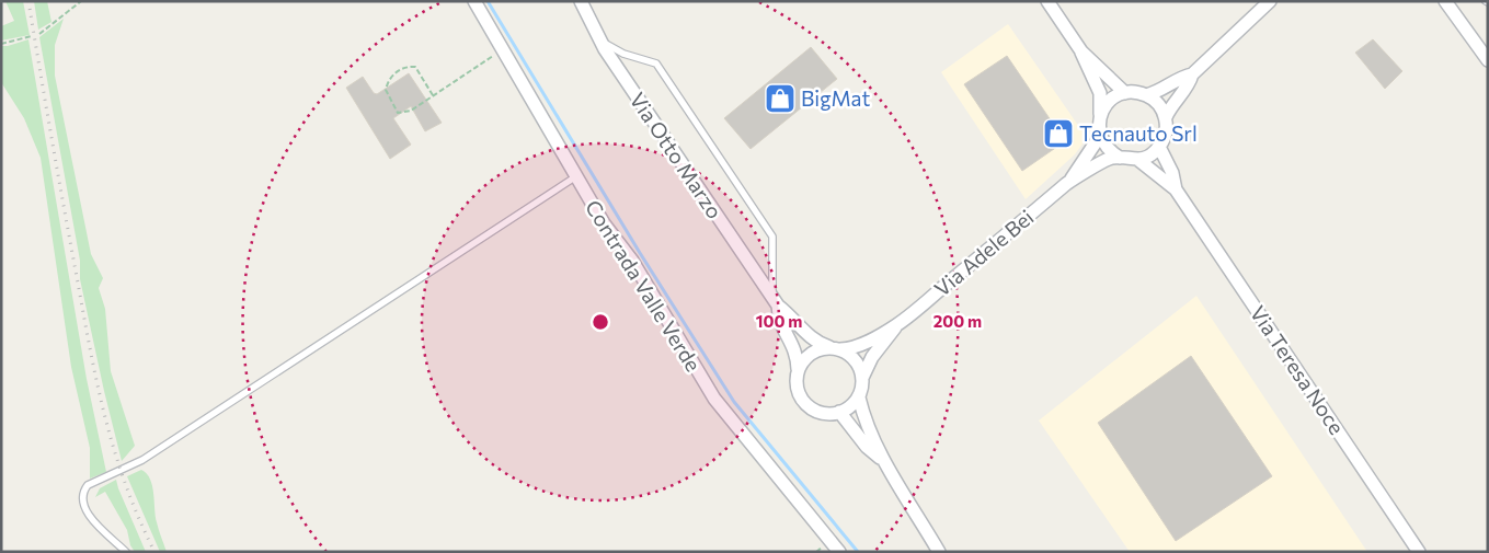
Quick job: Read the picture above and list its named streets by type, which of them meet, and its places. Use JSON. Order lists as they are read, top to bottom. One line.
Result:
{"streets":{"street":["Via Otto Marzo","Via Adele Bei","Contrada Valle Verde","Via Teresa Noce"]},"crossings":[["Via Adele Bei","Via Teresa Noce"]],"places":{"shop":["BigMat","Tecnauto Srl"]},"rings":["100 m","200 m"]}
